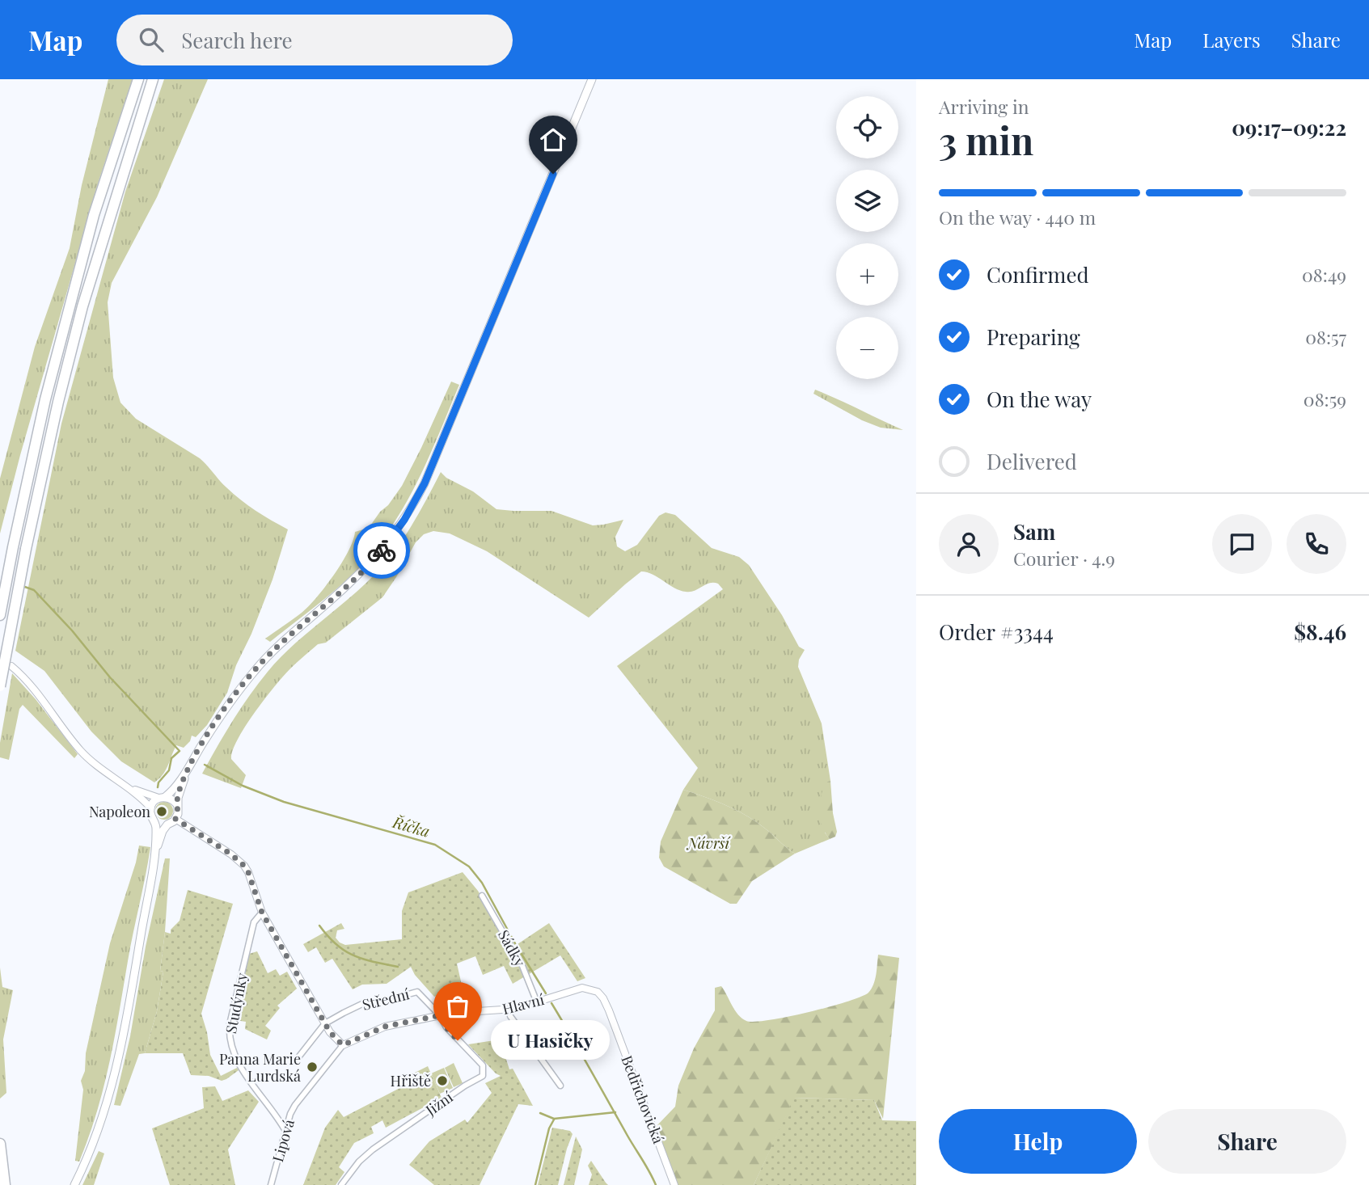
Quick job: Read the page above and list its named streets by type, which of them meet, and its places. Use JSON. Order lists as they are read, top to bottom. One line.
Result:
{"streets":{"street":["Sádky","Střední","Studýnky","Hlavní","Bedřichovická","Jižní","Lipová"]},"crossings":[["Sádky","Hlavní"],["Střední","Hlavní"],["Střední","Jižní"],["Studýnky","Lipová"],["Hlavní","Bedřichovická"],["Hlavní","Jižní"],["Hlavní","Lipová"]],"water":["Říčka"],"parks":["Návrší"],"places":["Napoleon","U Hasičky","Panna Marie Lurdská","Hřiště"],"page":{"header":"Map","search":"Search here","nav":["Map","Layers","Share"],"heading":["3 min","Arriving in","09:17–09:22"],"panel":["Sam","Courier · 4.9","Order #3344","$8.46"],"map_buttons":["+","−"],"bar":"On the way · 440 m","list":[["Confirmed","08:49"],["Preparing","08:57"],["On the way","08:59"],"Delivered"],"bubble":"U Hasičky","buttons":["Help","Share"]}}
